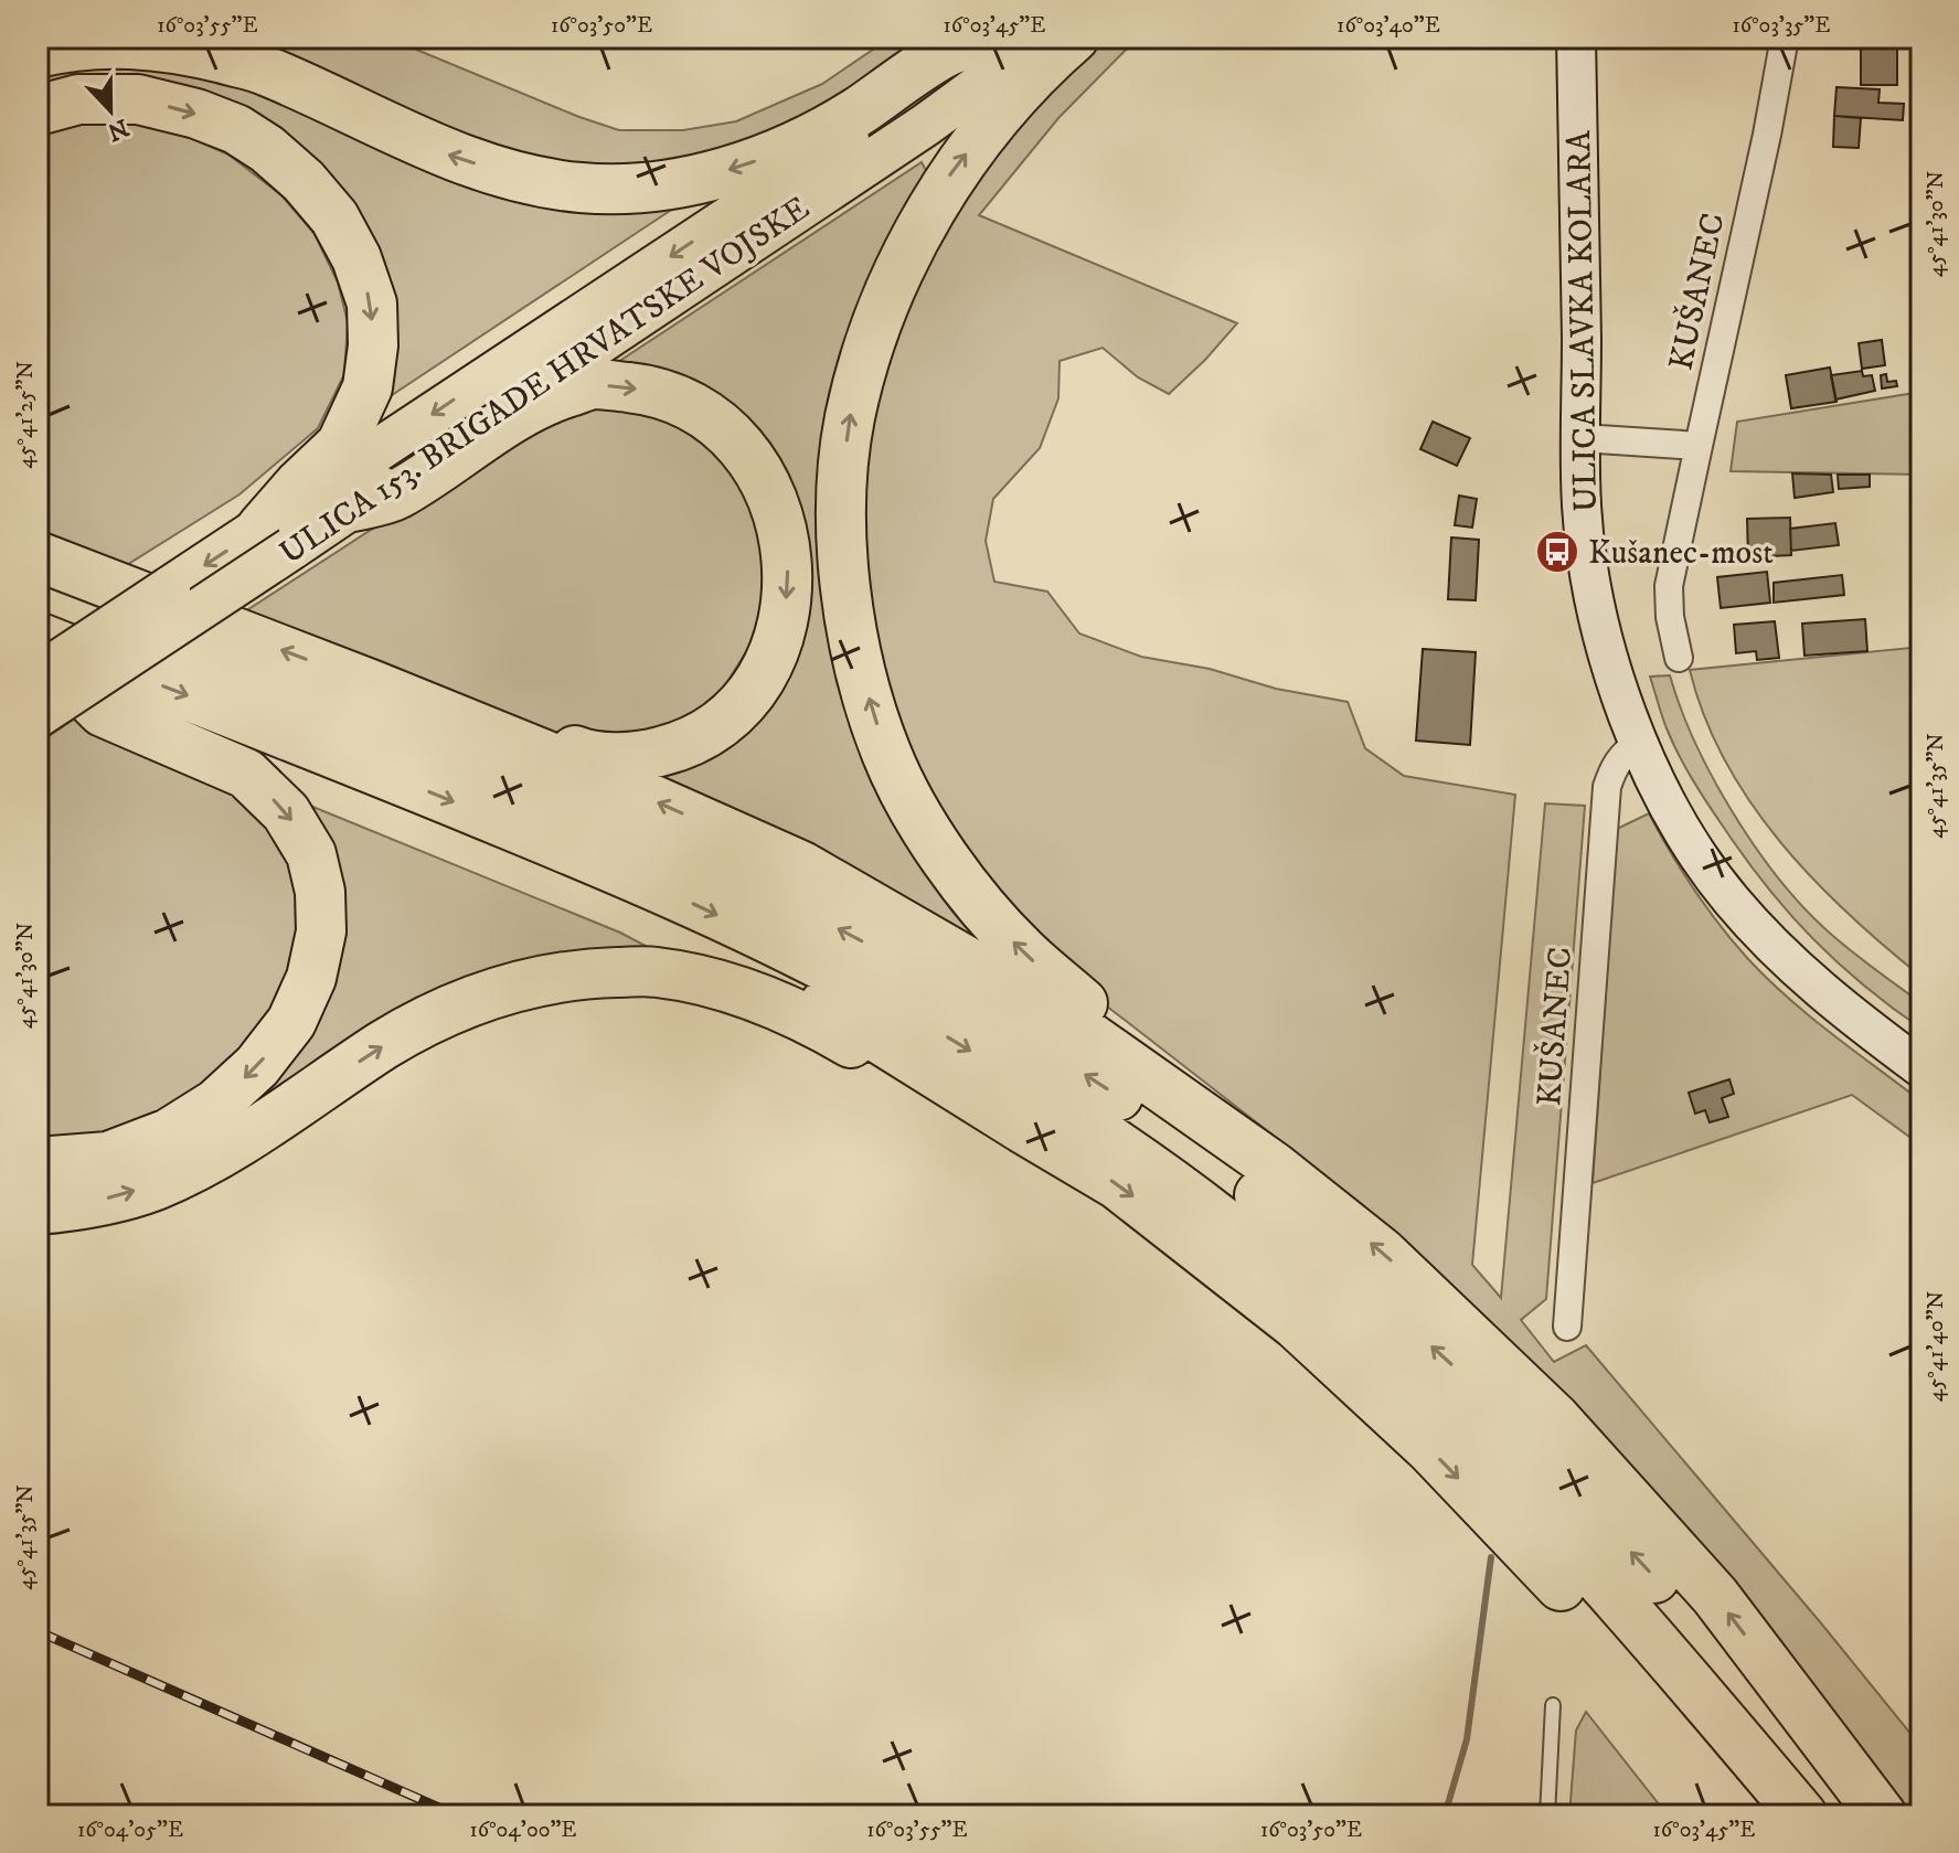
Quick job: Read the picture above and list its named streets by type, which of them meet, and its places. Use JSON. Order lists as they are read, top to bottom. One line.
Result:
{"streets":{"main road":["ULICA SLAVKA KOLARA","ULICA 153. BRIGADE HRVATSKE VOJSKE"],"street":["KUŠANEC"]},"crossings":[["KUŠANEC","ULICA SLAVKA KOLARA"]],"places":{"bus stop":["Kušanec-most"]},"north":"bottom","coordinates":["16°03'55\"E","16°03'50\"E","16°03'45\"E","16°03'40\"E","16°03'35\"E","45°41'30\"N","45°41'25\"N","45°41'35\"N","45°41'40\"N","16°04'05\"E","16°04'00\"E"]}
